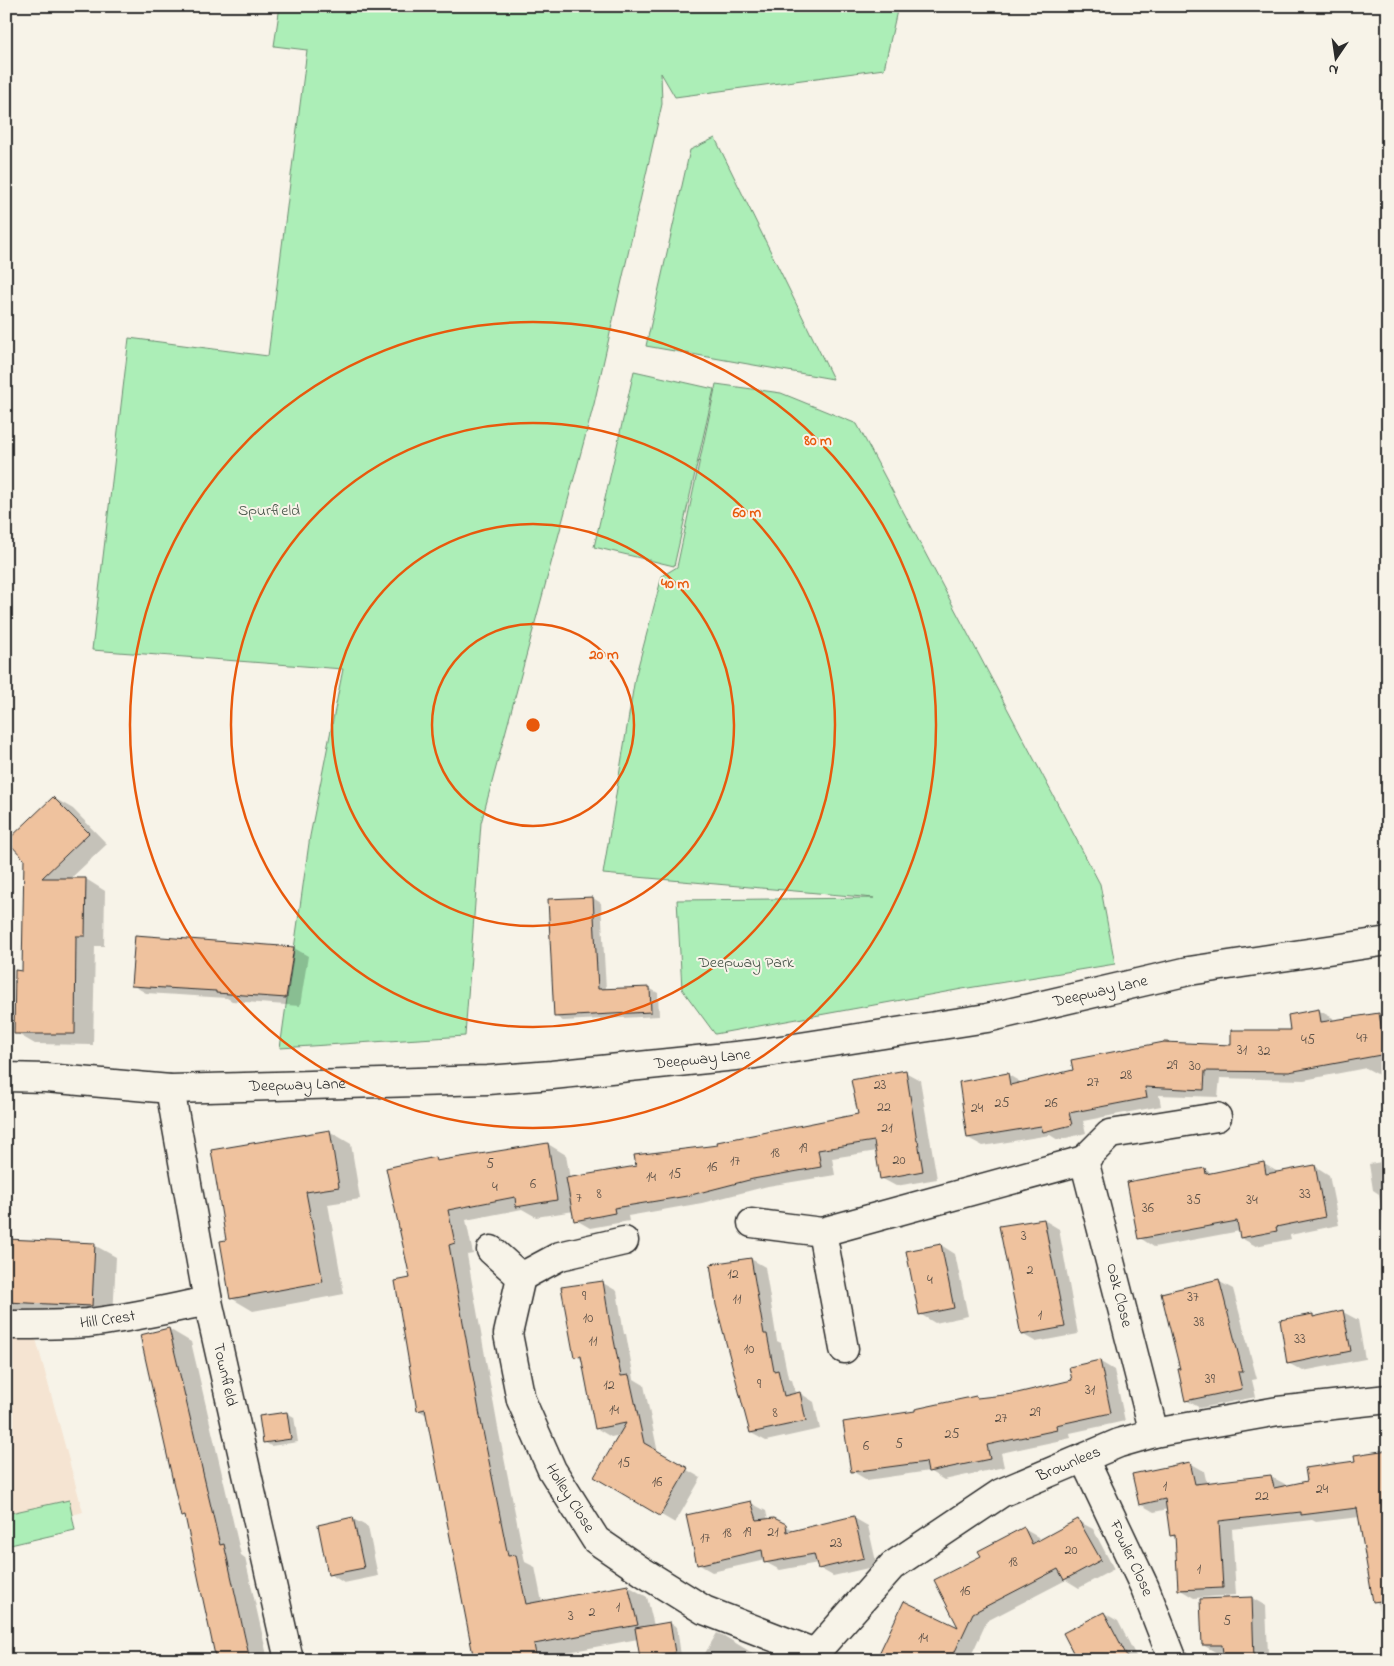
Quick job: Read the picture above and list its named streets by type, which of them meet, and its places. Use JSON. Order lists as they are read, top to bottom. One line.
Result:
{"streets":{"street":["Deepway Lane","Oak Close","Hill Crest","Townfield","Brownlees","Holley Close","Fowler Close"]},"crossings":[["Deepway Lane","Townfield"],["Oak Close","Brownlees"],["Hill Crest","Townfield"],["Brownlees","Holley Close"],["Brownlees","Fowler Close"]],"parks":["Spurfield","Deepway Park"],"house_numbers":["47","45","31","32","29","30","28","27","23","25","26","22","24","21","19","18","20","17","5","16","15","14","6","4","8","33","7","35","34","36","3","2","12","4","9","37","11","1","10","38","33","11","10","39","9","12","31","14","29","8","27","25","5","6","15","16","1","24","22","19","21","18","17","23","20","18","1","16","1","2","3","5","14"],"north":"bottom","rings":["80 m","60 m","40 m","20 m"]}
